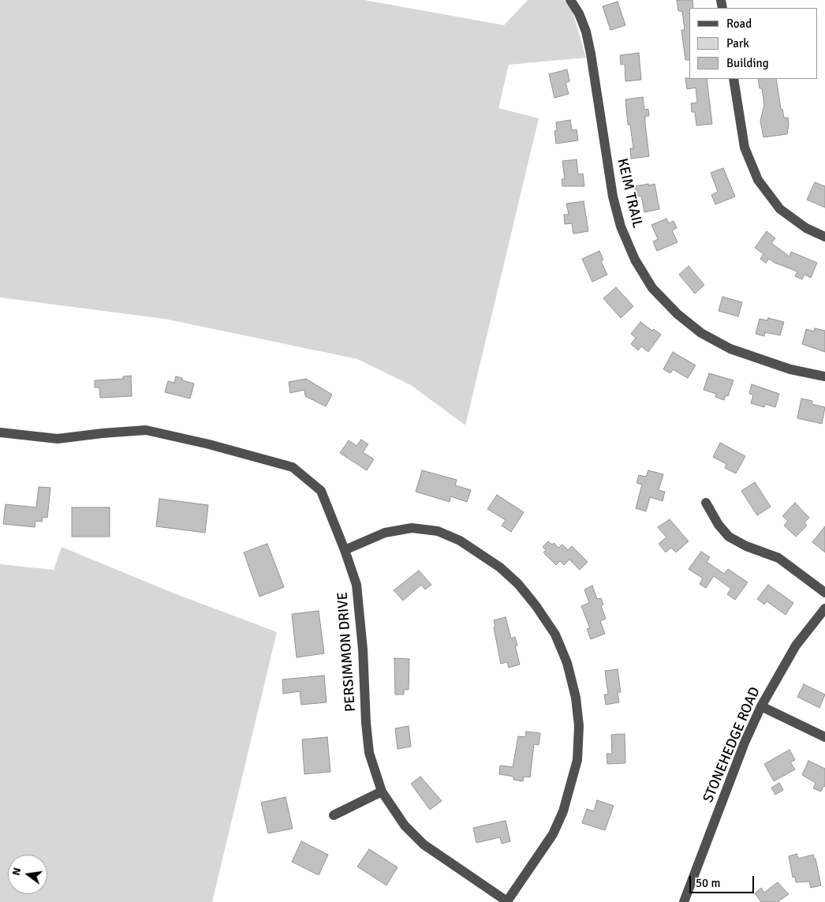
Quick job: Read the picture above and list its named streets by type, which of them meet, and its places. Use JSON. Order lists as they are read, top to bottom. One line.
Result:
{"streets":{"street":["KEIM TRAIL","PERSIMMON DRIVE","STONEHEDGE ROAD"]},"legend":["Road","Park","Building"],"scale_bar":"50 m","north":"left"}
